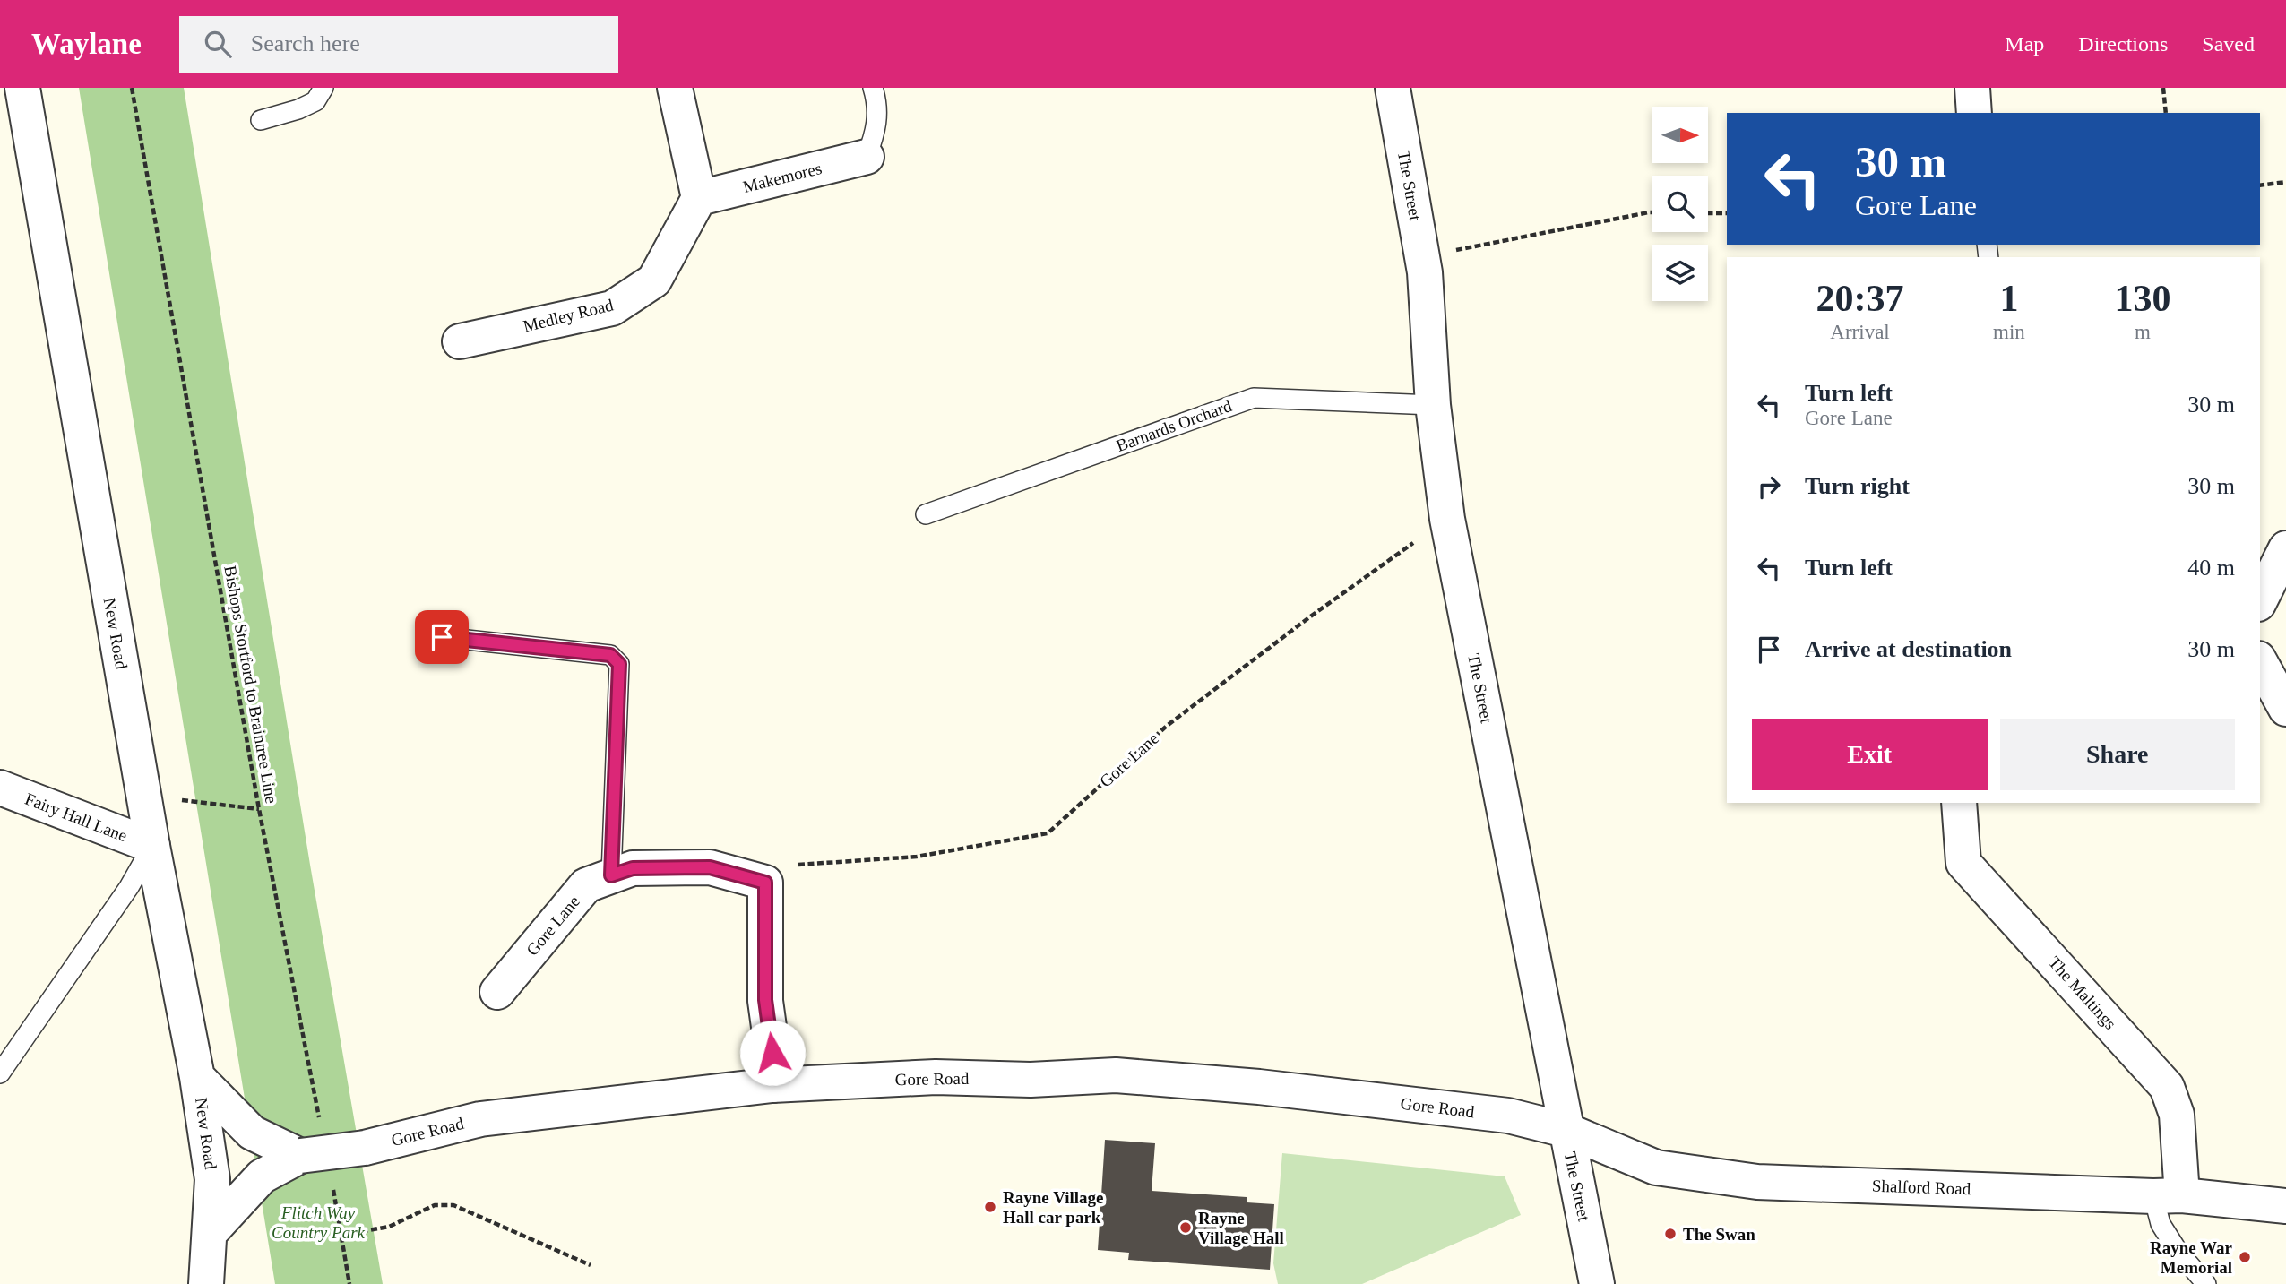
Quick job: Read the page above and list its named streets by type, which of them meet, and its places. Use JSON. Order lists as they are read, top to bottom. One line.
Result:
{"streets":{"street":["Makemores","The Street","Medley Road","New Road","Gore Lane","Fairy Hall Lane","The Maltings","Gore Road","Shalford Road"],"lane":["Barnards Orchard"],"path":["Bishops Stortford to Braintree Line"]},"crossings":[["Makemores","Medley Road"],["The Street","Barnards Orchard"],["The Street","Gore Lane"],["The Street","Gore Road"],["The Street","Shalford Road"],["New Road","Fairy Hall Lane"],["The Maltings","Shalford Road"],["Gore Road","Shalford Road"]],"parks":["Flitch Way Country Park"],"places":["Rayne Village Hall car park","Rayne Village Hall","The Swan","Rayne War Memorial"],"north":"right","page":{"header":"Waylane","search":"Search here","nav":["Map","Directions","Saved"],"turn":["30 m","Gore Lane"],"eta":["20:37","Arrival","1","min","130","m"],"list":[{"name":"Turn left","note":"Gore Lane","value":"30 m"},{"name":"Turn right","value":"30 m"},{"name":"Turn left","value":"40 m"},{"name":"Arrive at destination","value":"30 m"}],"buttons":["Exit","Share"]}}
